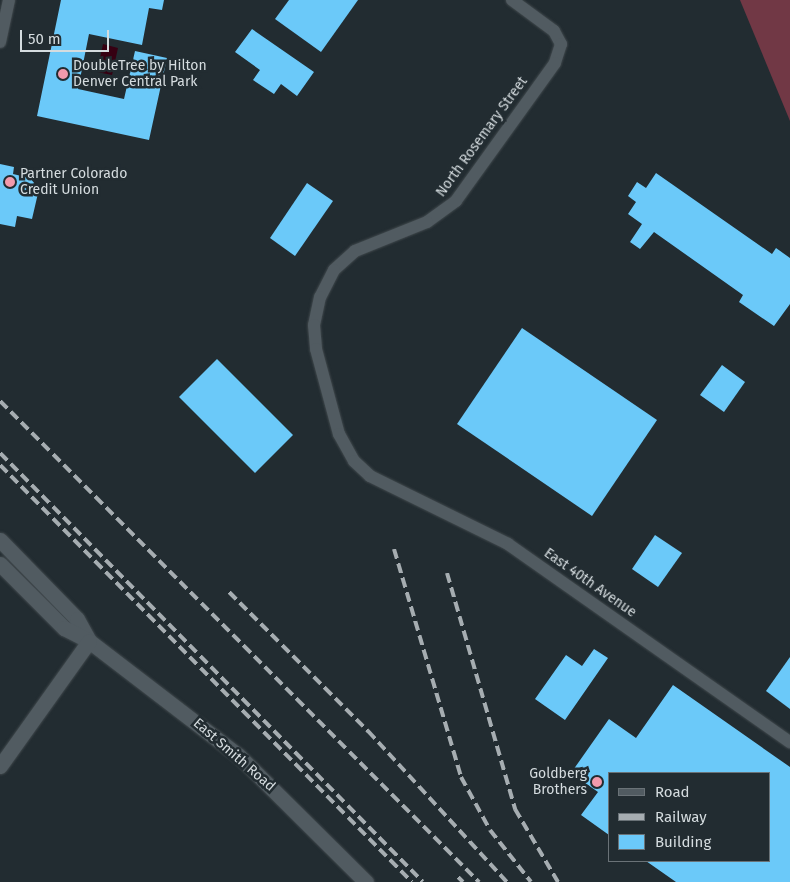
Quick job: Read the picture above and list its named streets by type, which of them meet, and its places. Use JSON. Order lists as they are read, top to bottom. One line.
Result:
{"streets":{"street":["North Rosemary Street","East 40th Avenue","East Smith Road"]},"crossings":[["North Rosemary Street","East 40th Avenue"]],"places":["DoubleTree by Hilton Denver Central Park","Partner Colorado Credit Union","Goldberg Brothers"],"legend":["Road","Railway","Building"],"scale_bar":"50 m"}
